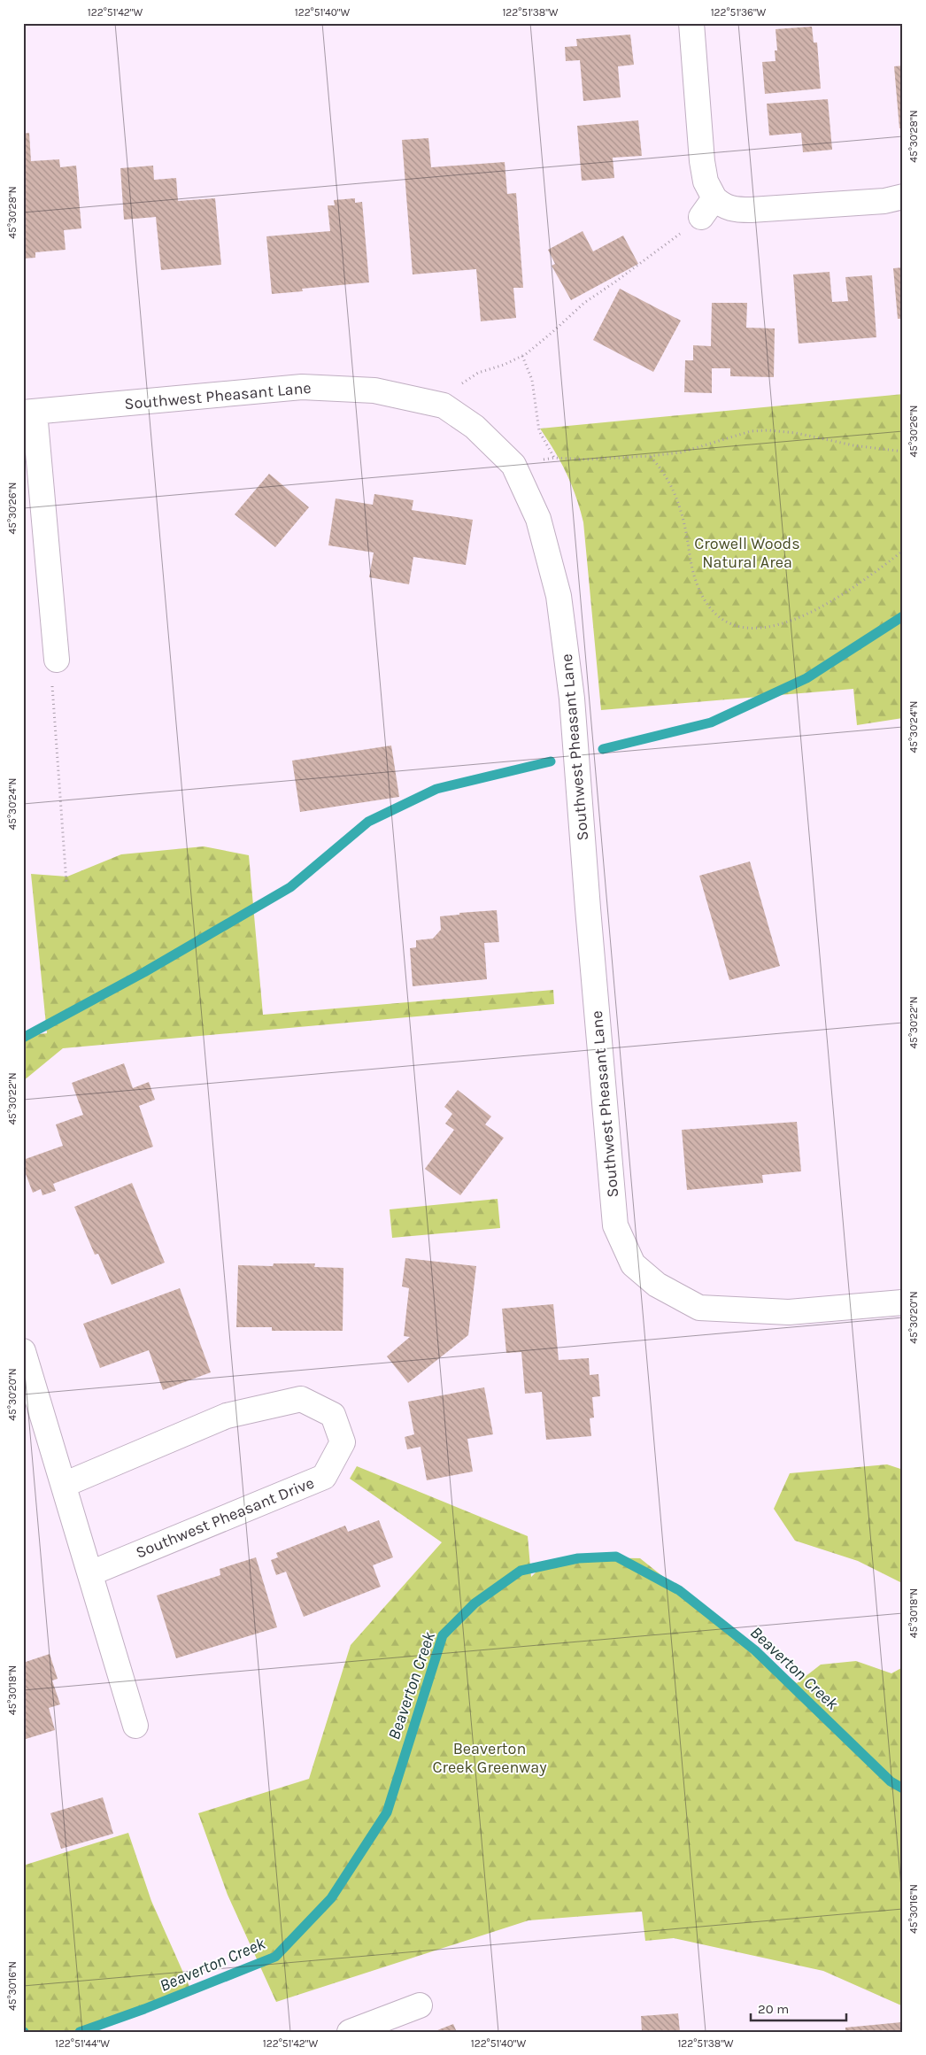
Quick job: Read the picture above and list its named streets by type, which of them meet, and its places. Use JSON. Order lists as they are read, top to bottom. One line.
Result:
{"streets":{"street":["Southwest Pheasant Lane","Southwest Pheasant Drive"]},"water":["Beaverton Creek"],"parks":["Crowell Woods Natural Area","Beaverton Creek Greenway"],"scale_bar":"20 m","coordinates":["122°51'42\"W","122°51'40\"W","122°51'38\"W","122°51'36\"W","45°30'28\"N","45°30'26\"N","45°30'24\"N","45°30'22\"N","45°30'20\"N","45°30'18\"N","45°30'16\"N","122°51'44\"W"]}
